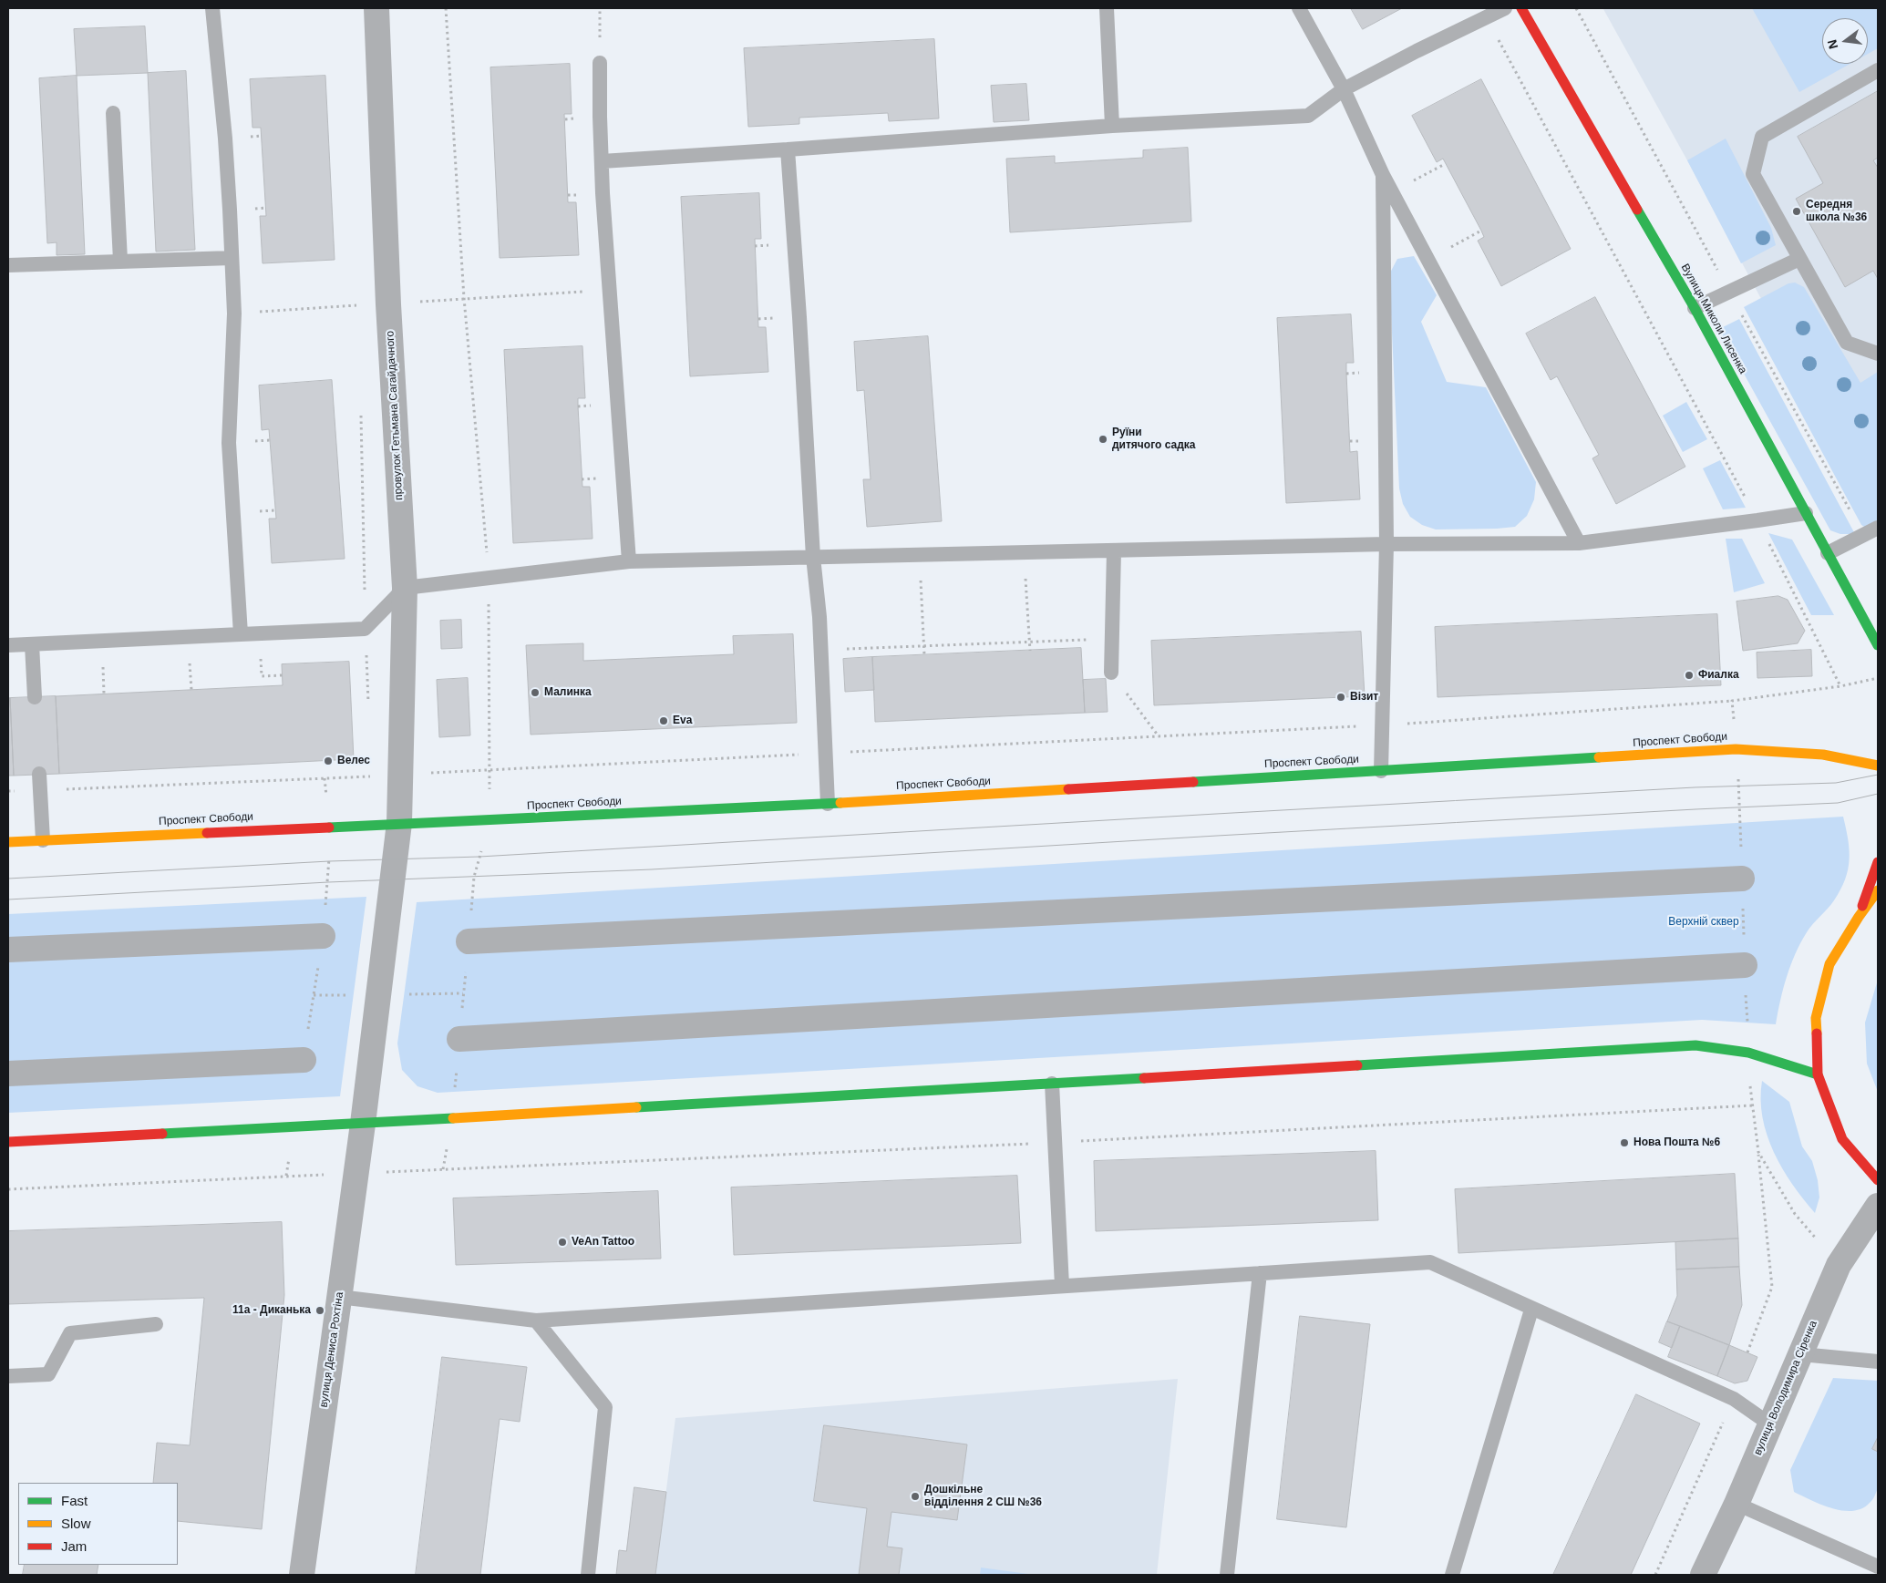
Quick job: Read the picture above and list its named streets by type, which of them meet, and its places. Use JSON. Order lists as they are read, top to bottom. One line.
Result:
{"streets":{"main road":["Вулиця Миколи Лисенка","Проспект Свободи"],"street":["провулок Гетьмана Сагайдачного","вулиця Дениса Рохтіна","вулиця Володимира Сіренка"]},"crossings":[["провулок Гетьмана Сагайдачного","Проспект Свободи"],["провулок Гетьмана Сагайдачного","вулиця Дениса Рохтіна"]],"parks":["Верхній сквер"],"places":["Середня школа №36","Руїни дитячого садка","Фиалка","Малинка","Візит","Eva","Велес","Нова Пошта №6","VeAn Tattoo","11а - Диканька","Дошкільне відділення 2 СШ №36"],"legend":["Fast","Slow","Jam"],"north":"left"}
